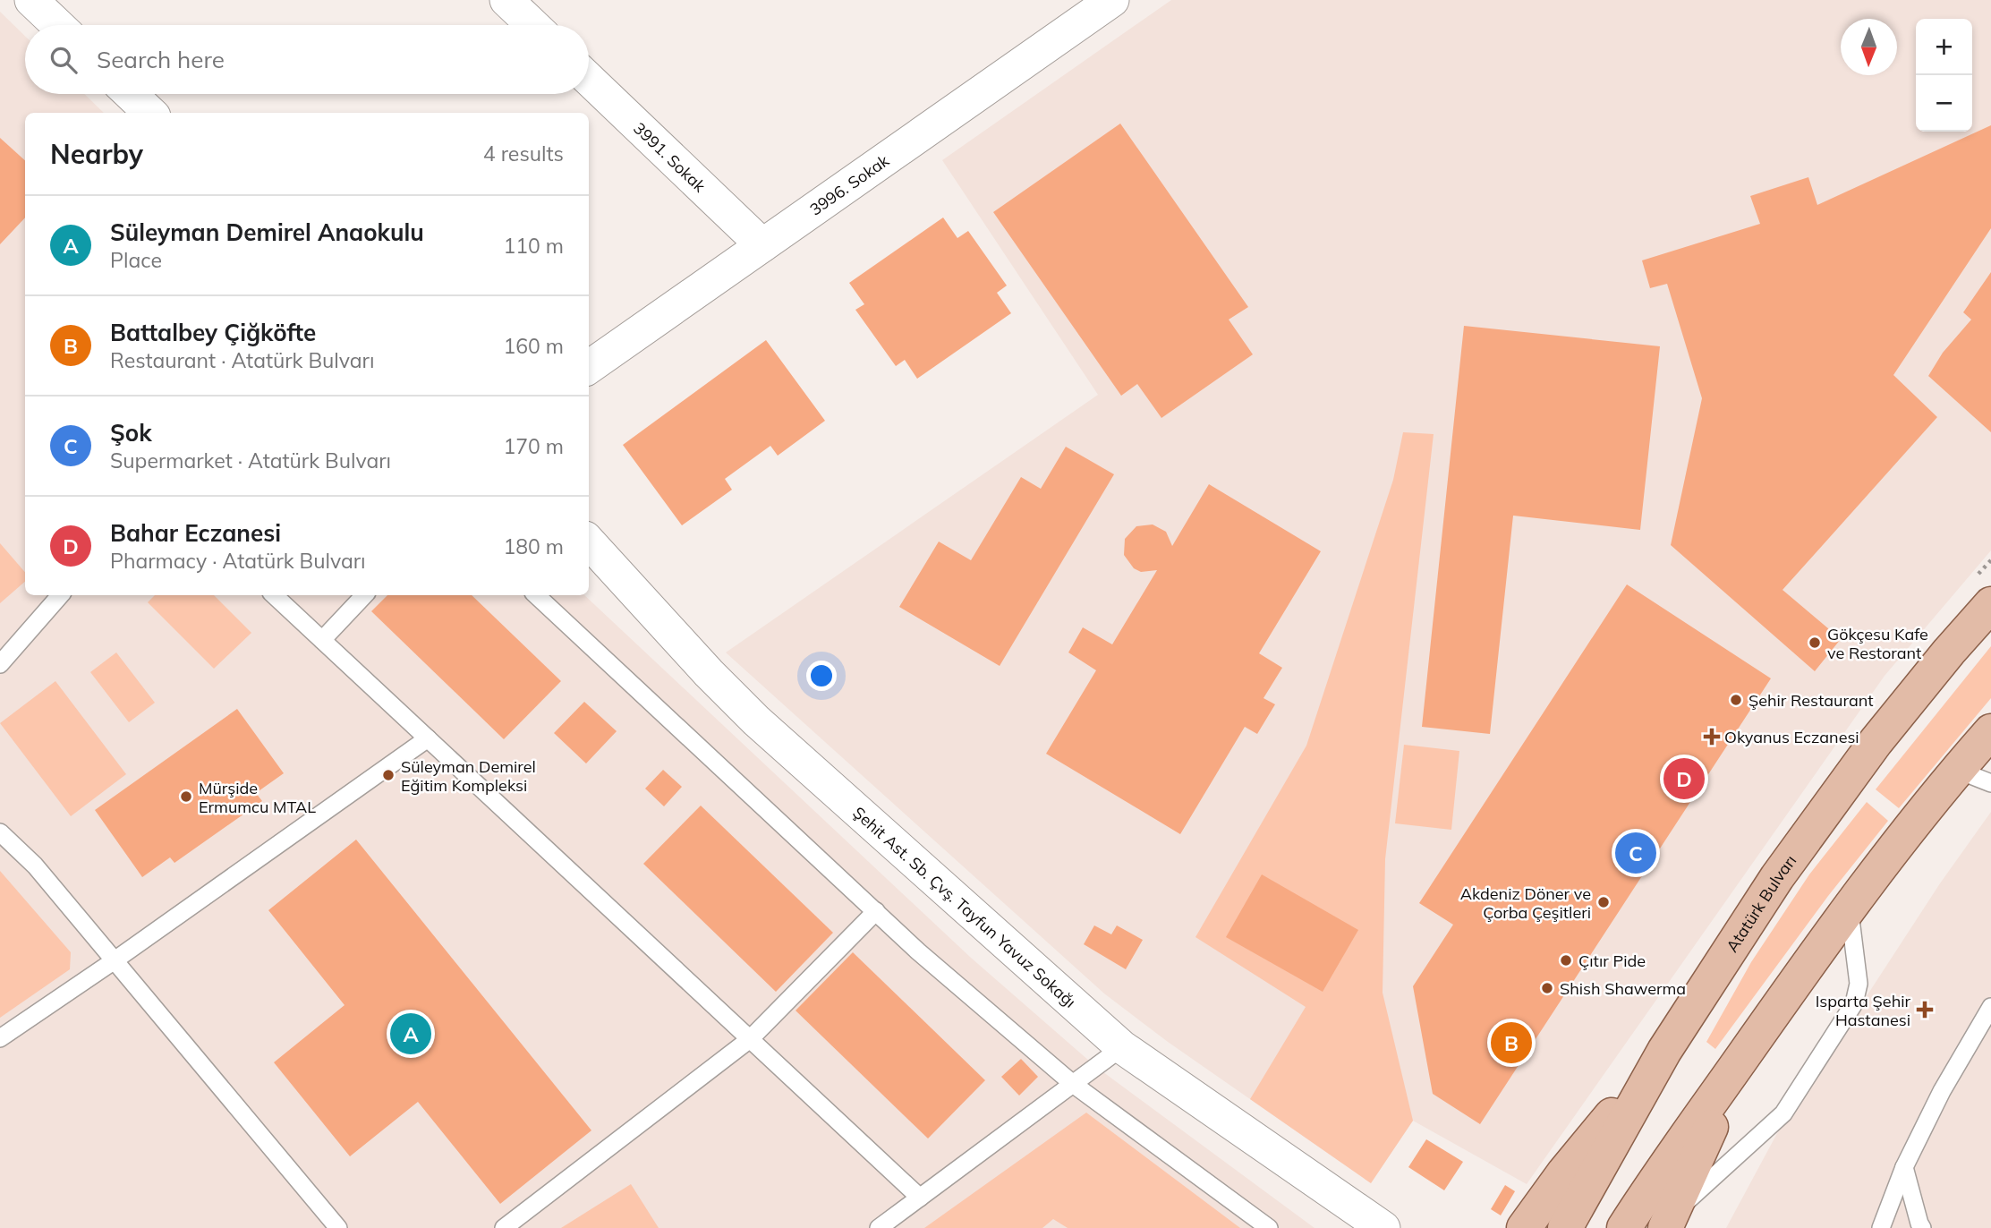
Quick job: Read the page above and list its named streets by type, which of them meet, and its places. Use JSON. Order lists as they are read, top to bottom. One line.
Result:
{"streets":{"main road":["Atatürk Bulvarı"],"street":["3991. Sokak","3996. Sokak","Şehit Ast. Sb. Çvş. Tayfun Yavuz Sokağı"]},"crossings":[["3991. Sokak","3996. Sokak"]],"places":{"other":["Gökçesu Kafe ve Restorant","Şehir Restaurant","Süleyman Demirel Eğitim Kompleksi","Mürşide Ermumcu MTAL","Akdeniz Döner ve Çorba Çeşitleri","Çıtır Pide","Shish Shawerma"],"health":["Okyanus Eczanesi","Isparta Şehir Hastanesi"]},"north":"bottom","page":{"map_buttons":["+","−"],"search":"Search here","heading":["Nearby","4 results"],"list":[{"mark":"A","name":"Süleyman Demirel Anaokulu","note":"Place","value":"110 m"},{"mark":"B","name":"Battalbey Çiğköfte","note":"Restaurant · Atatürk Bulvarı","value":"160 m"},{"mark":"C","name":"Şok","note":"Supermarket · Atatürk Bulvarı","value":"170 m"},{"mark":"D","name":"Bahar Eczanesi","note":"Pharmacy · Atatürk Bulvarı","value":"180 m"}],"pins":["D","C","A","B"]}}
